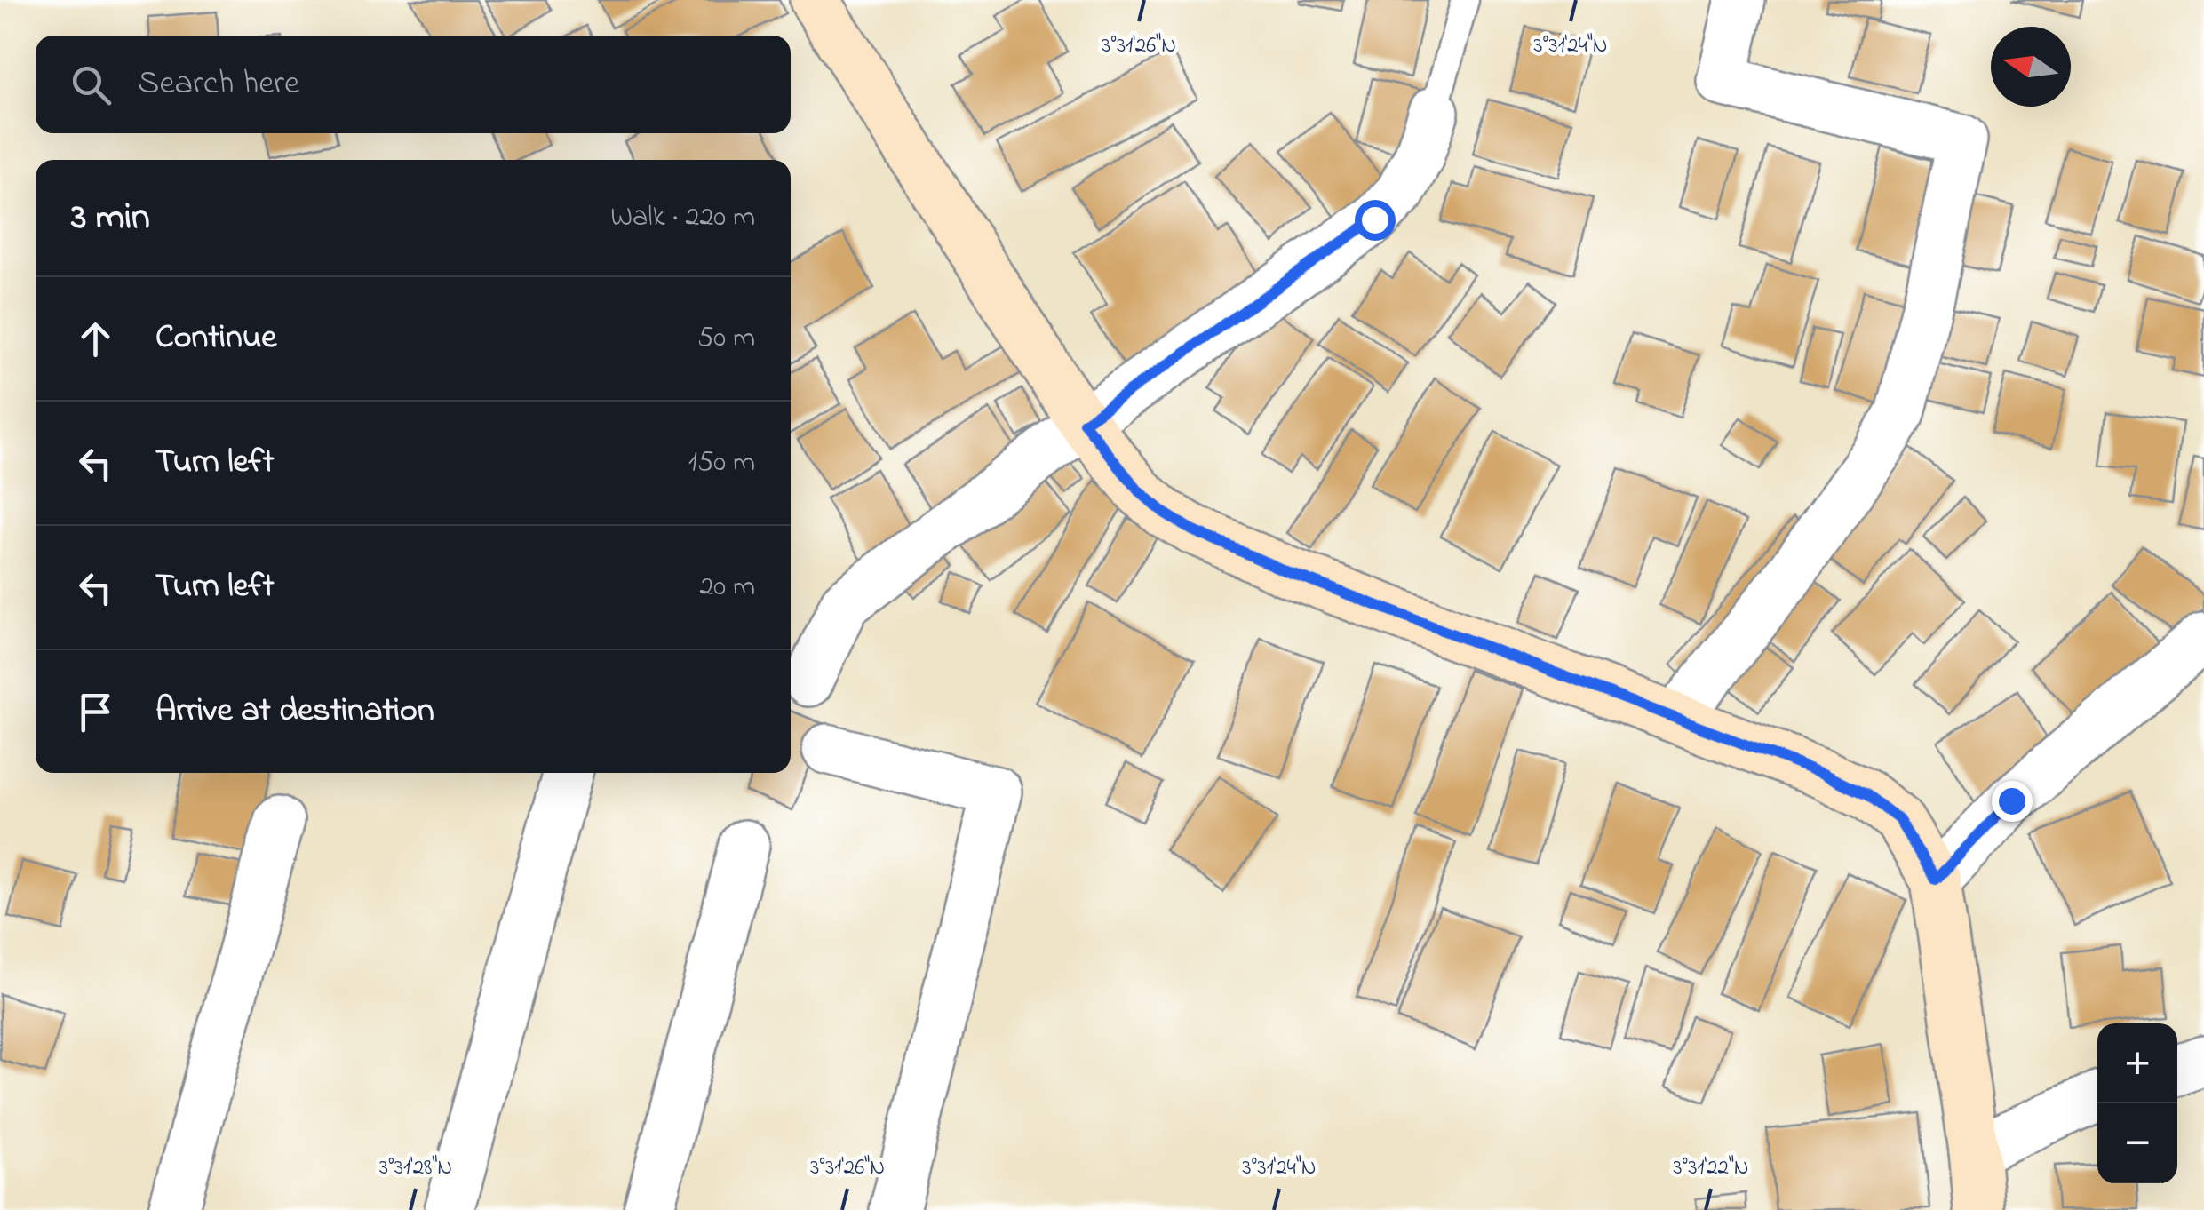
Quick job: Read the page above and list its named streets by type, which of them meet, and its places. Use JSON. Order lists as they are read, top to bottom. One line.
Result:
{"north":"left","page":{"search":"Search here","heading":["3 min","Walk · 220 m"],"list":[["Continue","50 m"],["Turn left","150 m"],["Turn left","20 m"],"Arrive at destination"],"map_buttons":["+","−"]},"coordinates":["3°31'26\"N","3°31'24\"N","3°31'28\"N","3°31'22\"N"]}
